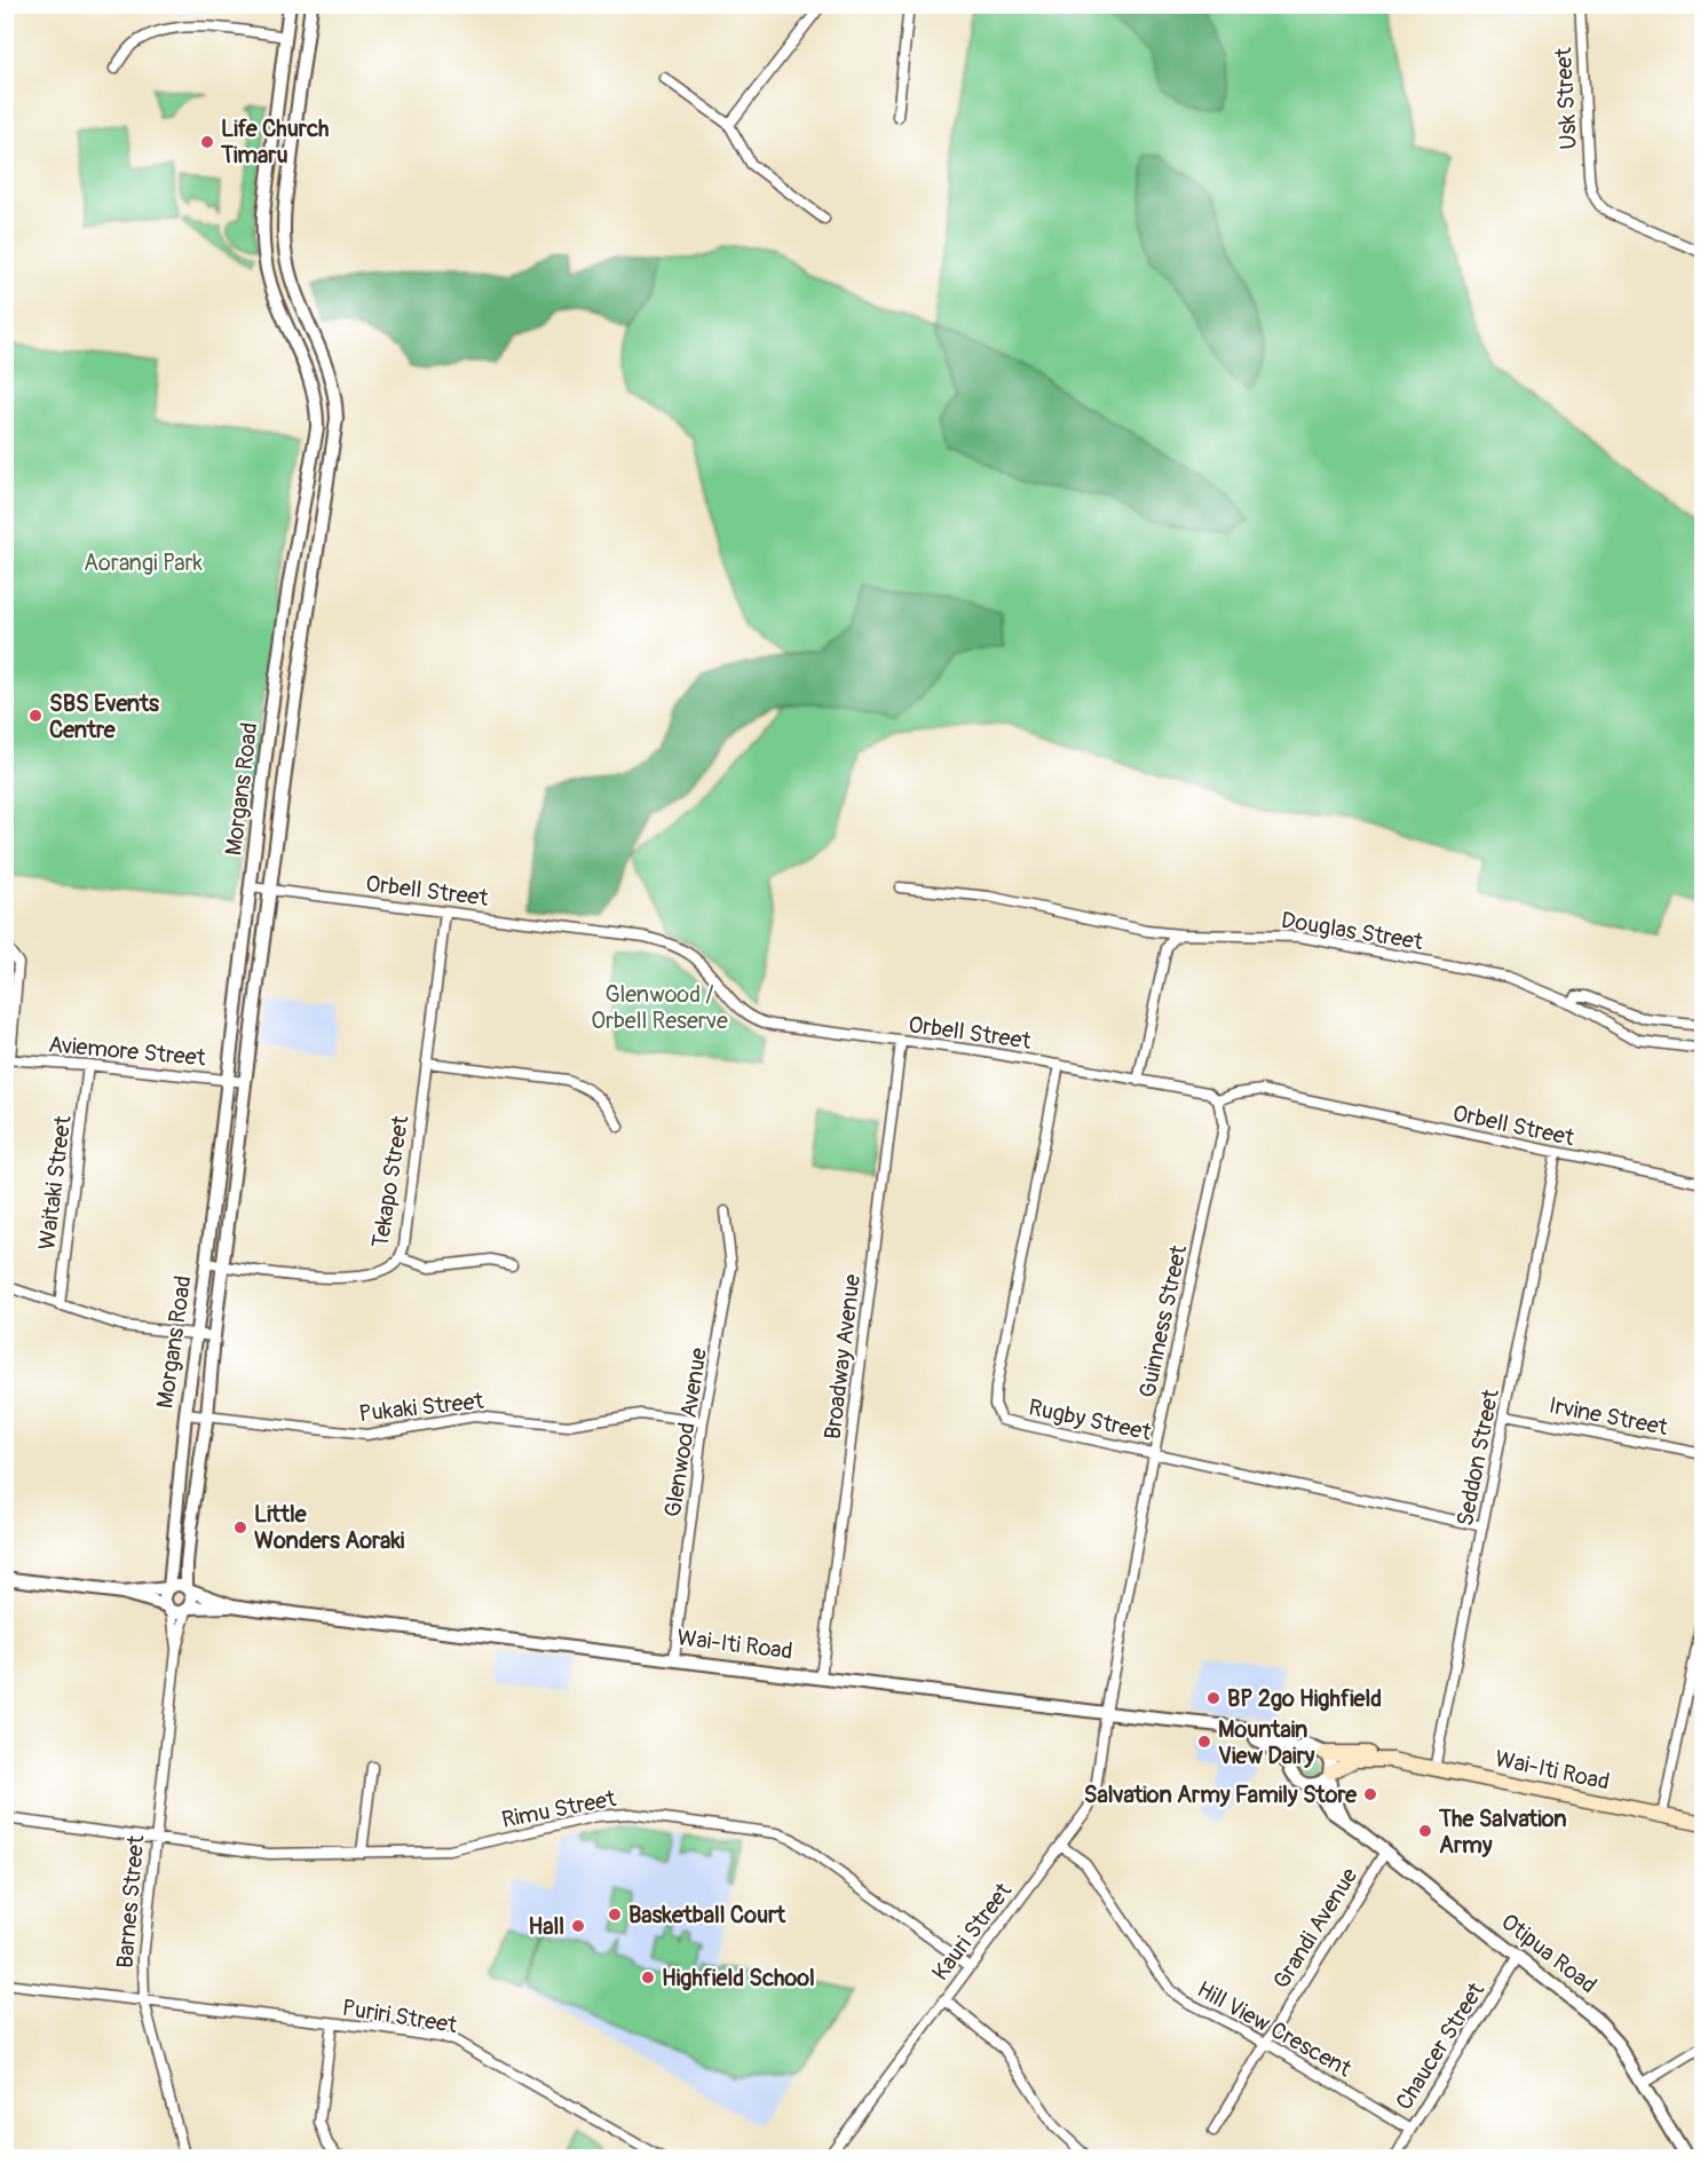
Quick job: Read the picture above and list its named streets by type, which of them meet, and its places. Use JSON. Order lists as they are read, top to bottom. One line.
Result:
{"streets":{"main road":["Wai-Iti Road"],"street":["Usk Street","Morgans Road","Orbell Street","Douglas Street","Aviemore Street","Tekapo Street","Waitaki Street","Guinness Street","Broadway Avenue","Pukaki Street","Irvine Street","Rugby Street","Glenwood Avenue","Seddon Street","Rimu Street","Barnes Street","Grandi Avenue","Kauri Street","Otipua Road","Puriri Street","Hill View Crescent","Chaucer Street"]},"crossings":[["Morgans Road","Orbell Street"],["Morgans Road","Aviemore Street"],["Morgans Road","Tekapo Street"],["Morgans Road","Pukaki Street"],["Morgans Road","Wai-Iti Road"],["Morgans Road","Barnes Street"],["Orbell Street","Tekapo Street"],["Orbell Street","Guinness Street"],["Orbell Street","Broadway Avenue"],["Orbell Street","Rugby Street"],["Orbell Street","Seddon Street"],["Aviemore Street","Waitaki Street"],["Guinness Street","Rugby Street"],["Guinness Street","Wai-Iti Road"],["Guinness Street","Kauri Street"],["Broadway Avenue","Wai-Iti Road"],["Pukaki Street","Glenwood Avenue"],["Irvine Street","Seddon Street"],["Rugby Street","Seddon Street"],["Glenwood Avenue","Wai-Iti Road"],["Seddon Street","Wai-Iti Road"],["Wai-Iti Road","Barnes Street"],["Wai-Iti Road","Kauri Street"],["Wai-Iti Road","Otipua Road"],["Rimu Street","Barnes Street"],["Rimu Street","Kauri Street"],["Barnes Street","Puriri Street"],["Grandi Avenue","Otipua Road"],["Grandi Avenue","Hill View Crescent"],["Kauri Street","Hill View Crescent"],["Otipua Road","Chaucer Street"],["Hill View Crescent","Chaucer Street"]],"parks":["Aorangi Park","Glenwood / Orbell Reserve"],"places":["Life Church Timaru","SBS Events Centre","Little Wonders Aoraki","BP 2go Highfield","Mountain View Dairy","Salvation Army Family Store","The Salvation Army","Basketball Court","Hall","Highfield School"]}
